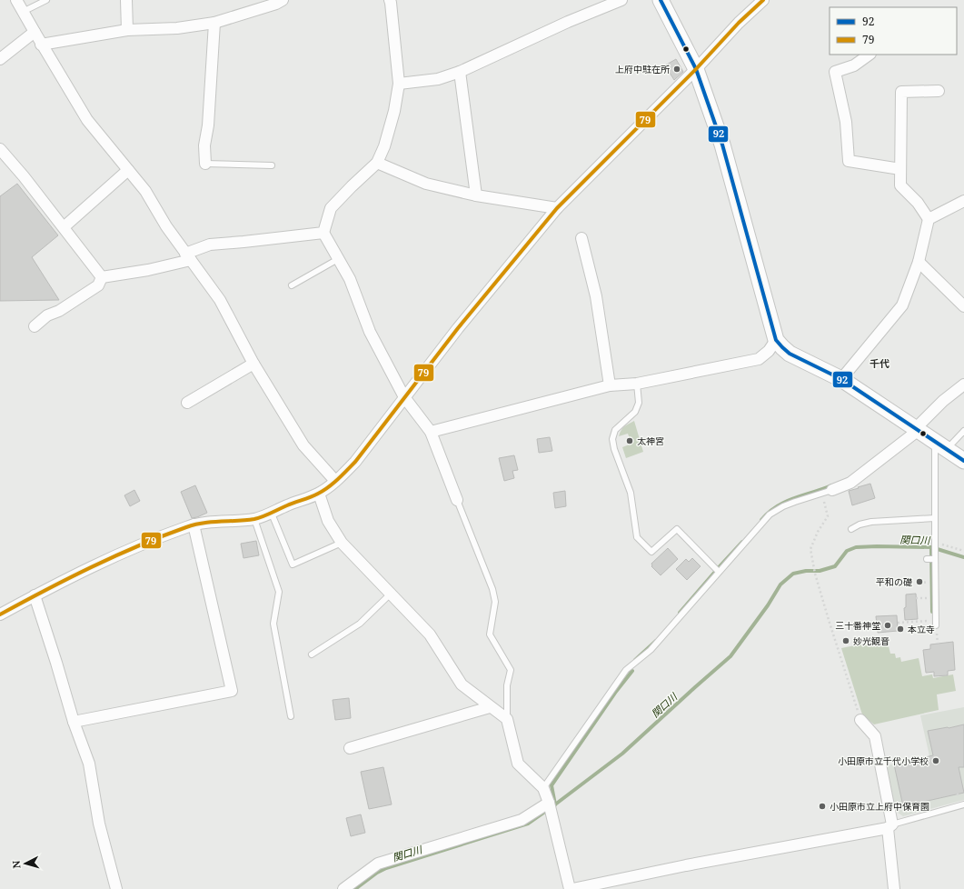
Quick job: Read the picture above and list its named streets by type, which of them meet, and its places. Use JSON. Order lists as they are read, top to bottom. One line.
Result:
{"districts":["千代"],"water":["関口川"],"places":["上府中駐在所","太神宮","平和の礎","三十番神堂","本立寺","妙光観音","小田原市立千代小学校","小田原市立上府中保育園"],"lines":["transit line 92","transit line 79"],"legend":["92","79"],"north":"left"}
